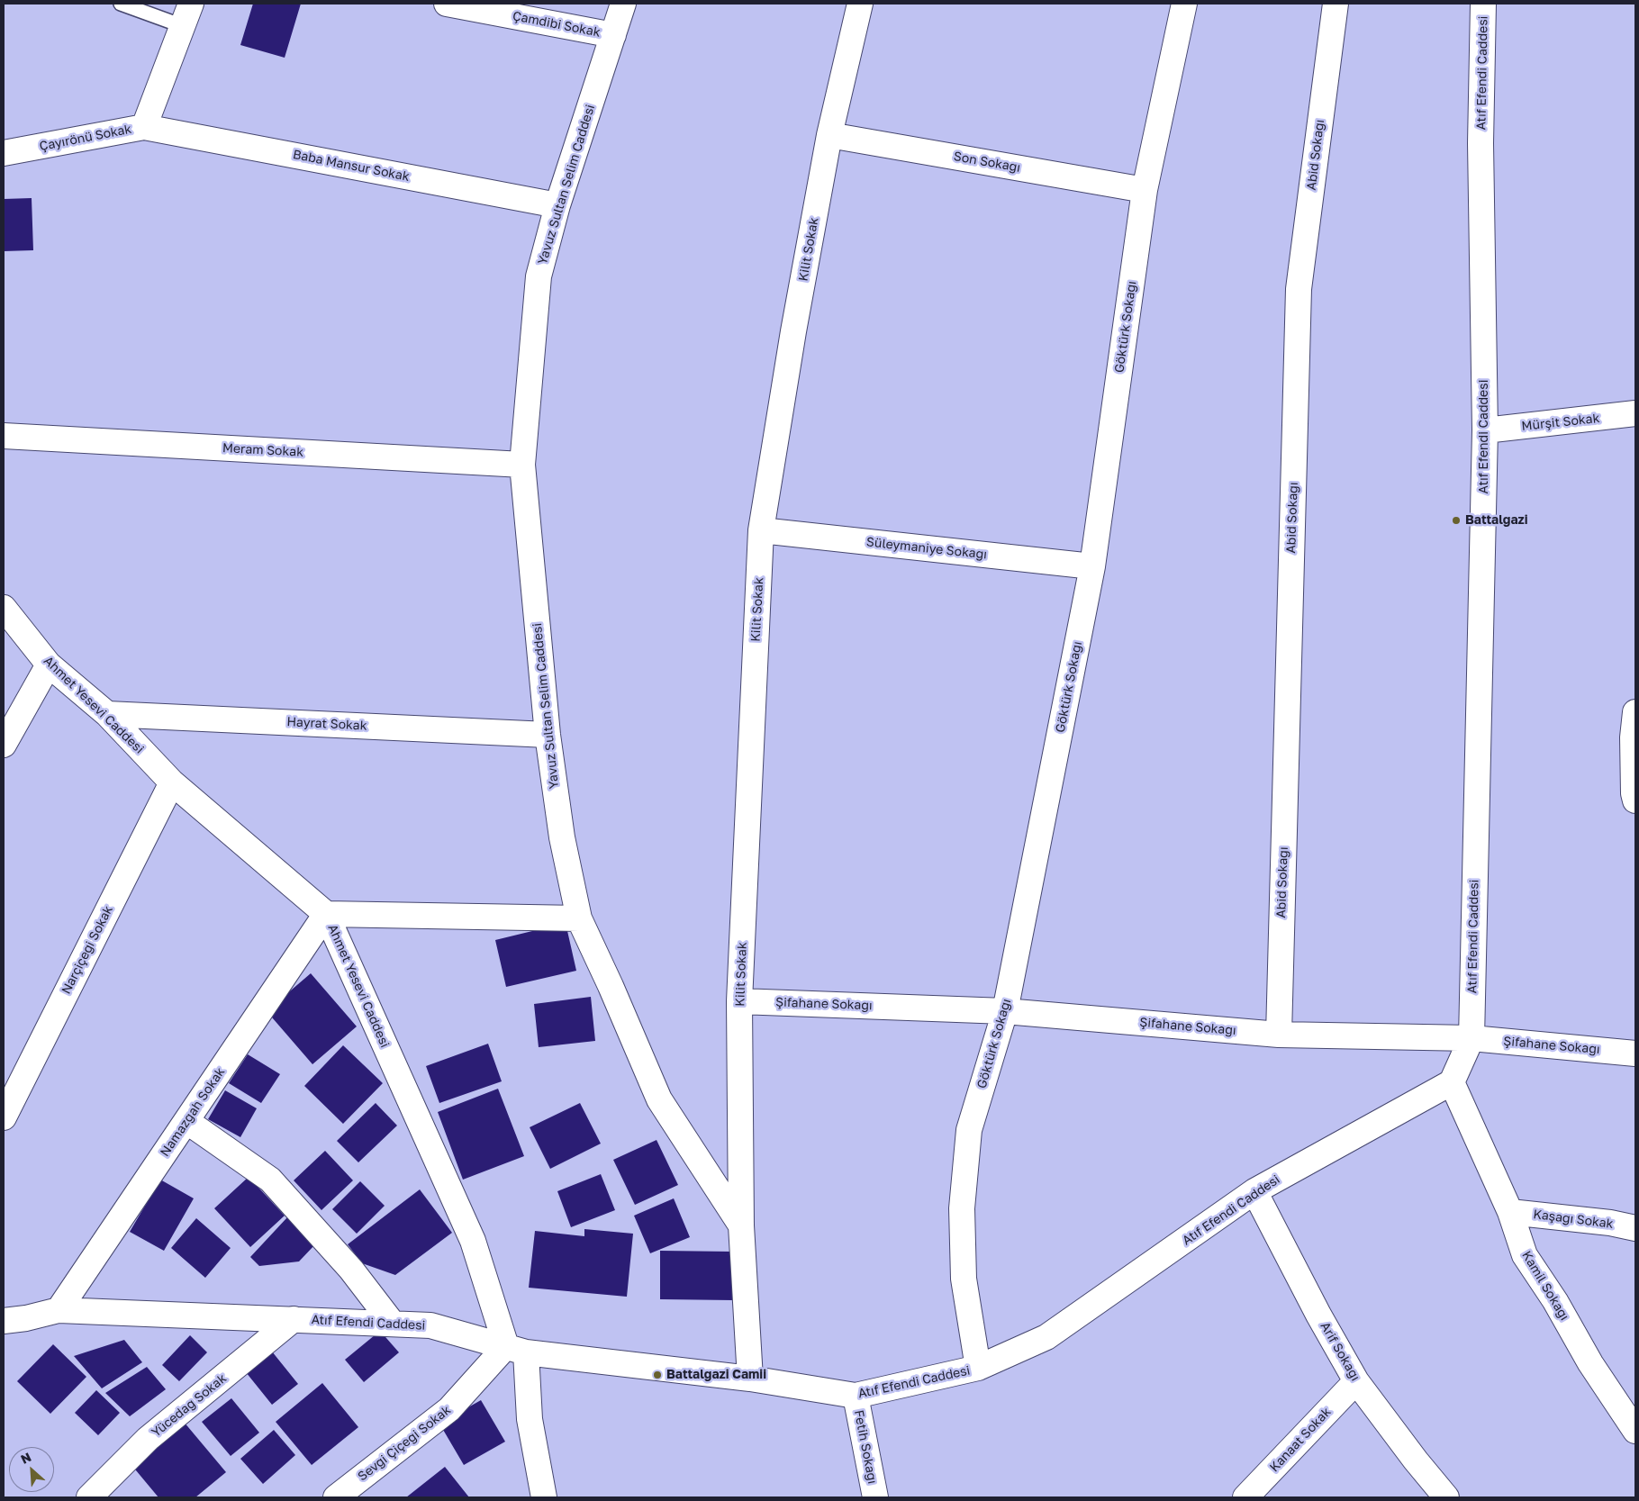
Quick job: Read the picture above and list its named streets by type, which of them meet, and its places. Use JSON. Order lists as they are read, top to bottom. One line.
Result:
{"streets":{"street":["Çamdibi Sokak","Atıf Efendi Caddesi","Çayırönü Sokak","Abid Sokağı","Son Sokağı","Baba Mansur Sokak","Yavuz Sultan Selim Caddesi","Kilit Sokak","Göktürk Sokağı","Mürşit Sokak","Meram Sokak","Süleymaniye Sokağı","Ahmet Yesevi Caddesi","Hayrat Sokak","Narçiçeği Sokak","Şifahane Sokağı","Namazgah Sokak","Kaşağı Sokak","Kamil Sokağı","Arif Sokağı","Yücedağ Sokak","Kanaat Sokak","Sevgi Çiçeği Sokak","Fetih Sokağı"]},"crossings":[["Çamdibi Sokak","Yavuz Sultan Selim Caddesi"],["Atıf Efendi Caddesi","Yavuz Sultan Selim Caddesi"],["Atıf Efendi Caddesi","Göktürk Sokağı"],["Atıf Efendi Caddesi","Mürşit Sokak"],["Atıf Efendi Caddesi","Ahmet Yesevi Caddesi"],["Atıf Efendi Caddesi","Şifahane Sokağı"],["Atıf Efendi Caddesi","Namazgah Sokak"],["Atıf Efendi Caddesi","Kamil Sokağı"],["Atıf Efendi Caddesi","Arif Sokağı"],["Atıf Efendi Caddesi","Yücedağ Sokak"],["Atıf Efendi Caddesi","Sevgi Çiçeği Sokak"],["Atıf Efendi Caddesi","Fetih Sokağı"],["Çayırönü Sokak","Baba Mansur Sokak"],["Abid Sokağı","Şifahane Sokağı"],["Son Sokağı","Kilit Sokak"],["Son Sokağı","Göktürk Sokağı"],["Baba Mansur Sokak","Yavuz Sultan Selim Caddesi"],["Yavuz Sultan Selim Caddesi","Kilit Sokak"],["Yavuz Sultan Selim Caddesi","Meram Sokak"],["Yavuz Sultan Selim Caddesi","Hayrat Sokak"],["Kilit Sokak","Süleymaniye Sokağı"],["Kilit Sokak","Şifahane Sokağı"],["Göktürk Sokağı","Süleymaniye Sokağı"],["Göktürk Sokağı","Şifahane Sokağı"],["Ahmet Yesevi Caddesi","Hayrat Sokak"],["Ahmet Yesevi Caddesi","Narçiçeği Sokak"],["Ahmet Yesevi Caddesi","Namazgah Sokak"],["Ahmet Yesevi Caddesi","Sevgi Çiçeği Sokak"],["Kaşağı Sokak","Kamil Sokağı"],["Arif Sokağı","Kanaat Sokak"]],"places":["Battalgazi","Battalgazi Camii"],"north":"top left"}
